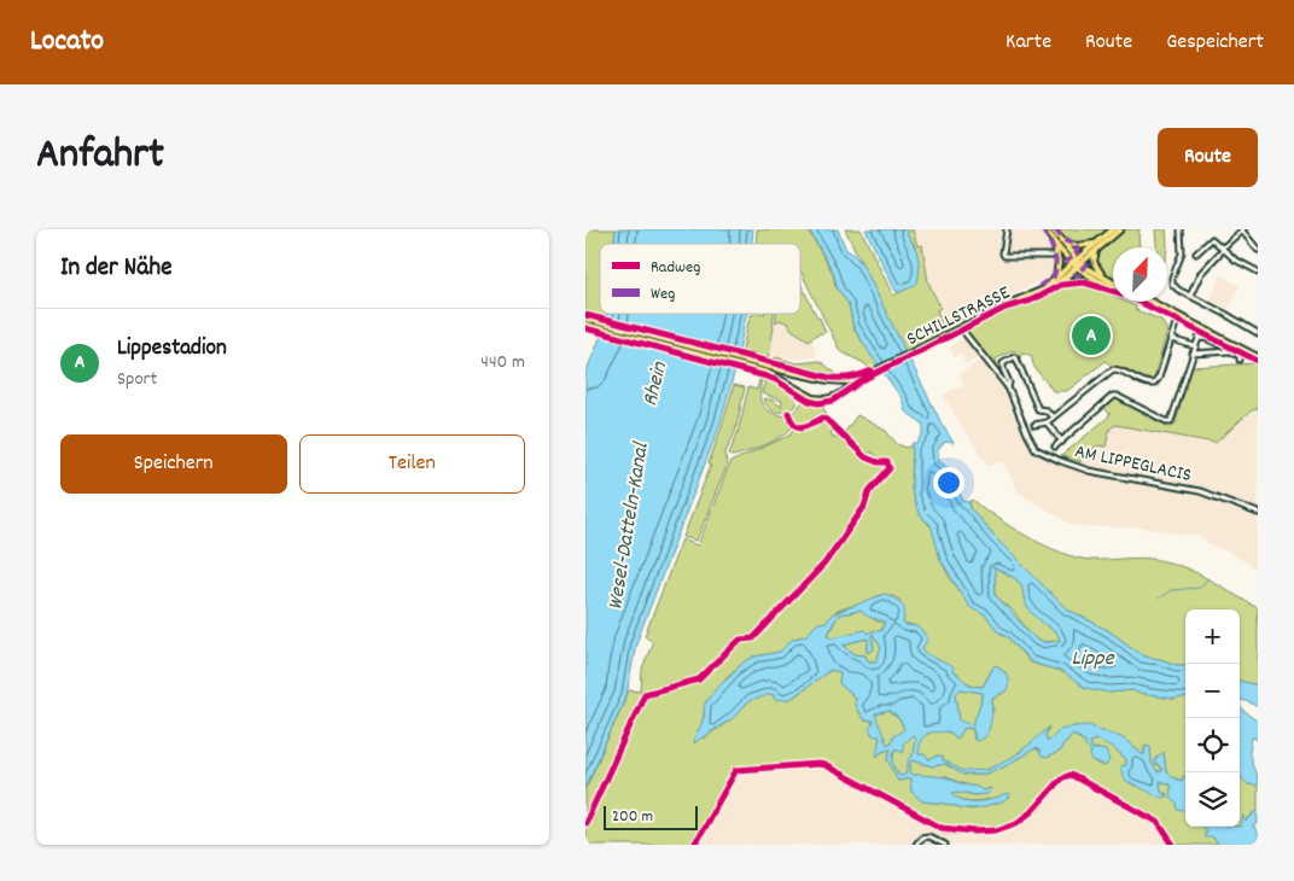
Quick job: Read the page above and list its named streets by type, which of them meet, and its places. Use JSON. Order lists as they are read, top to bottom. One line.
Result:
{"streets":{"main road":["SCHILLSTRASSE"],"street":["AM LIPPEGLACIS"]},"crossings":[["SCHILLSTRASSE","AM LIPPEGLACIS"]],"water":["Rhein","Wesel-Datteln-Kanal","Lippe"],"legend":["Radweg","Weg"],"scale_bar":"200 m","north":"top right","page":{"header":"Locato","nav":["Karte","Route","Gespeichert"],"title":"Anfahrt","buttons":["Route",["Speichern","Teilen"]],"heading":"In der Nähe","list":[{"mark":"A","name":"Lippestadion","note":"Sport","value":"440 m"}],"pins":"A","map_buttons":["+","−"],"scale":"200 m"}}
